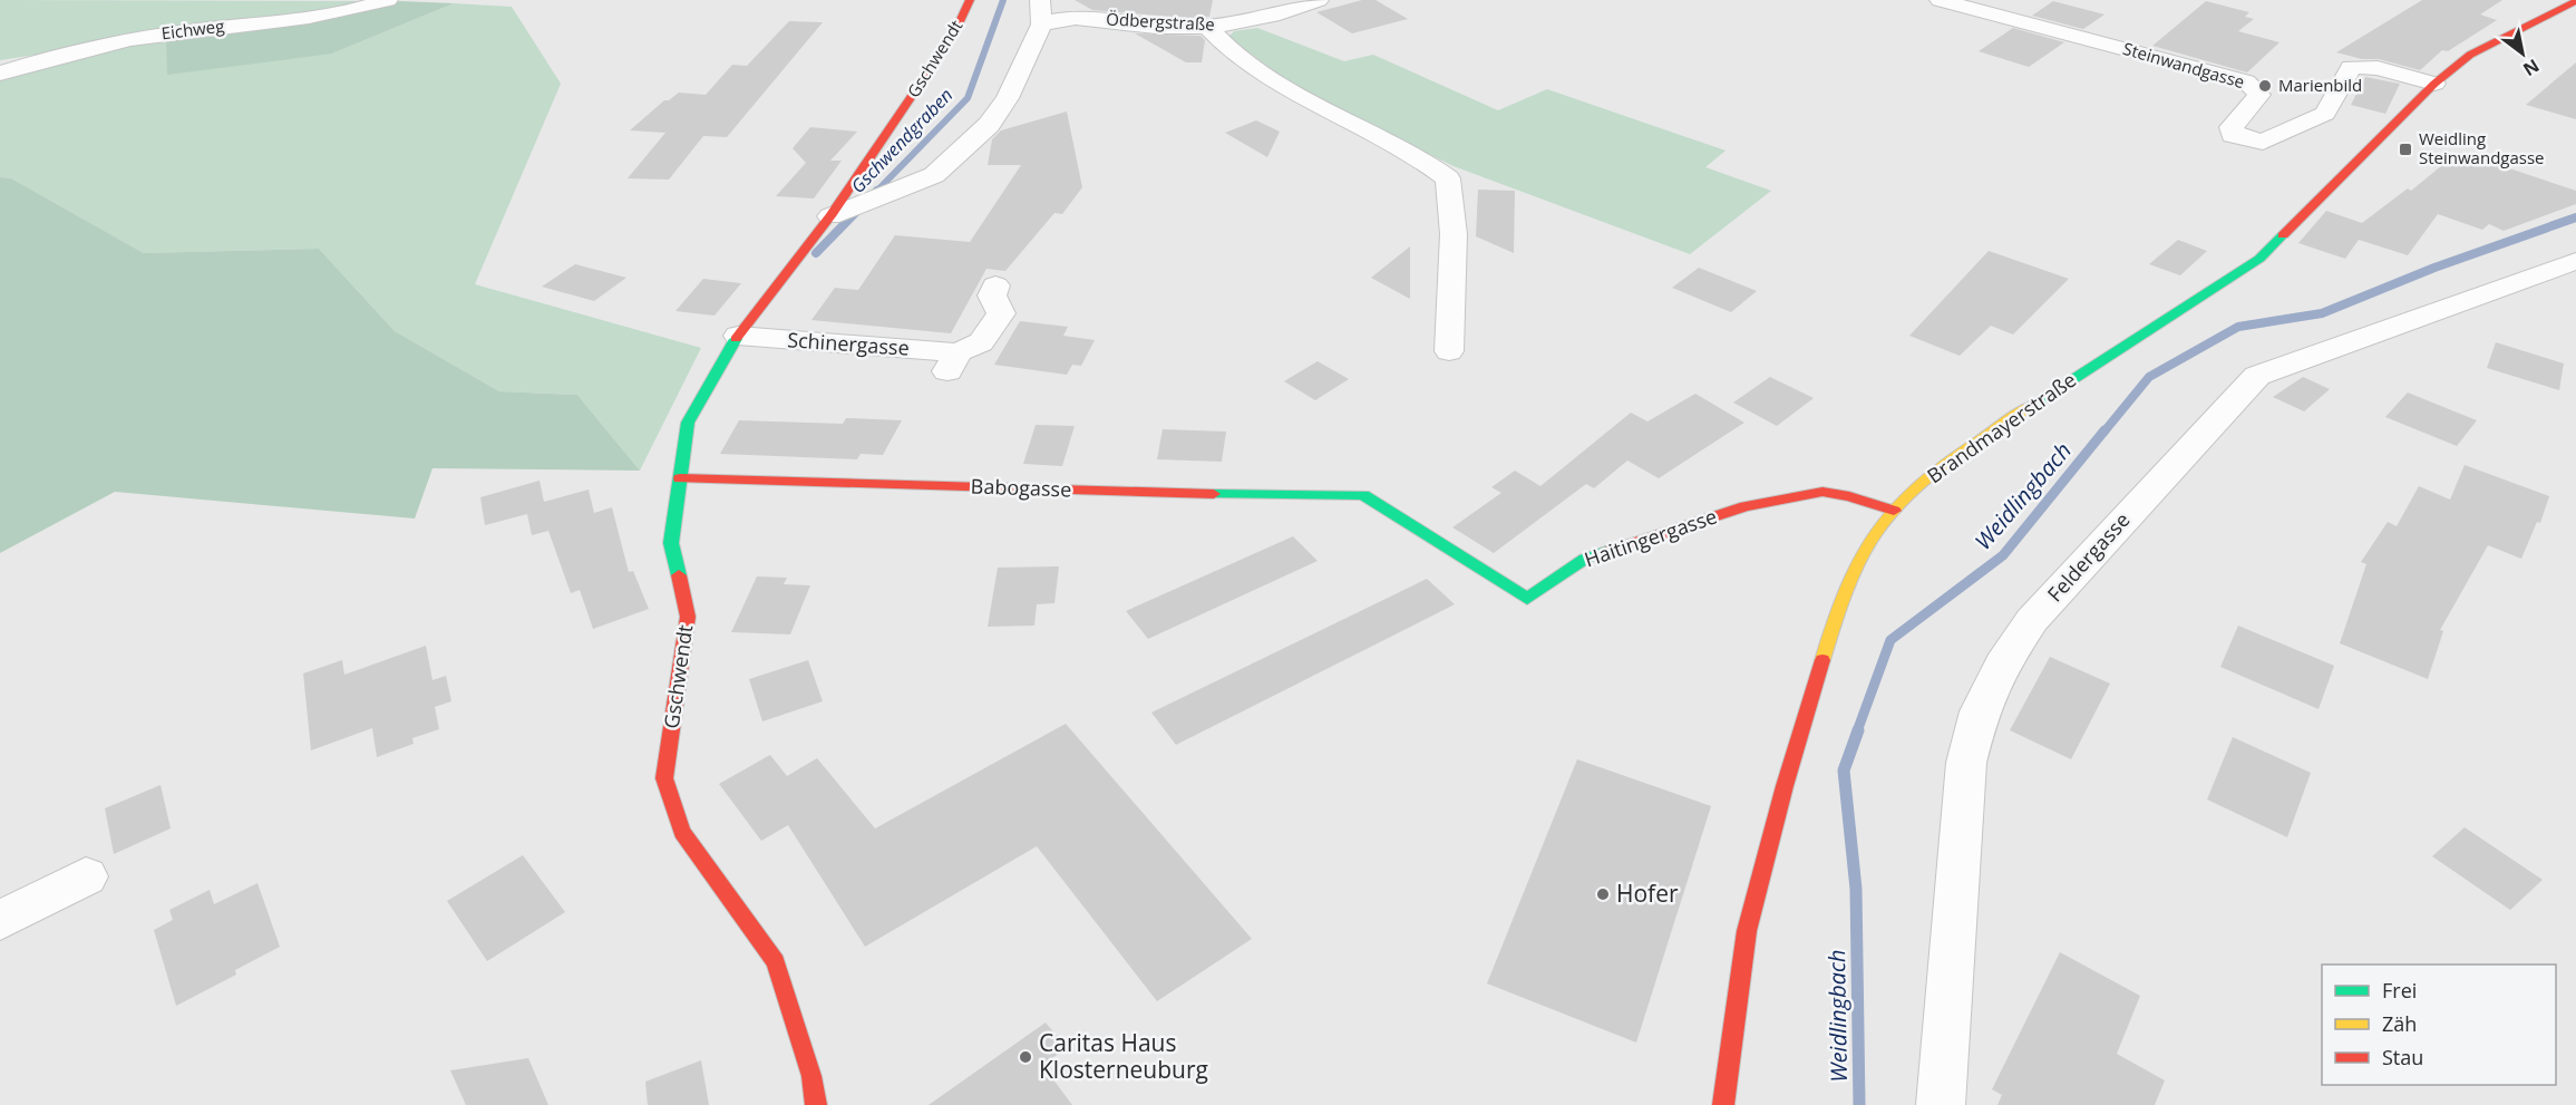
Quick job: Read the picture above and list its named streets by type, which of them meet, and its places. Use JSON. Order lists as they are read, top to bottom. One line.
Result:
{"streets":{"street":["Ödbergstraße","Eichweg","Gschwendt","Steinwandgasse","Schinergasse","Brandmayerstraße","Babogasse","Haitingergasse","Feldergasse"]},"crossings":[["Ödbergstraße","Gschwendt"],["Gschwendt","Schinergasse"],["Gschwendt","Babogasse"],["Steinwandgasse","Brandmayerstraße"],["Brandmayerstraße","Haitingergasse"],["Babogasse","Haitingergasse"]],"water":["Gschwendgraben","Weidlingbach"],"places":{"other":["Marienbild","Hofer","Caritas Haus Klosterneuburg"],"transit":["Weidling Steinwandgasse"]},"legend":["Frei","Zäh","Stau"],"north":"bottom right"}
